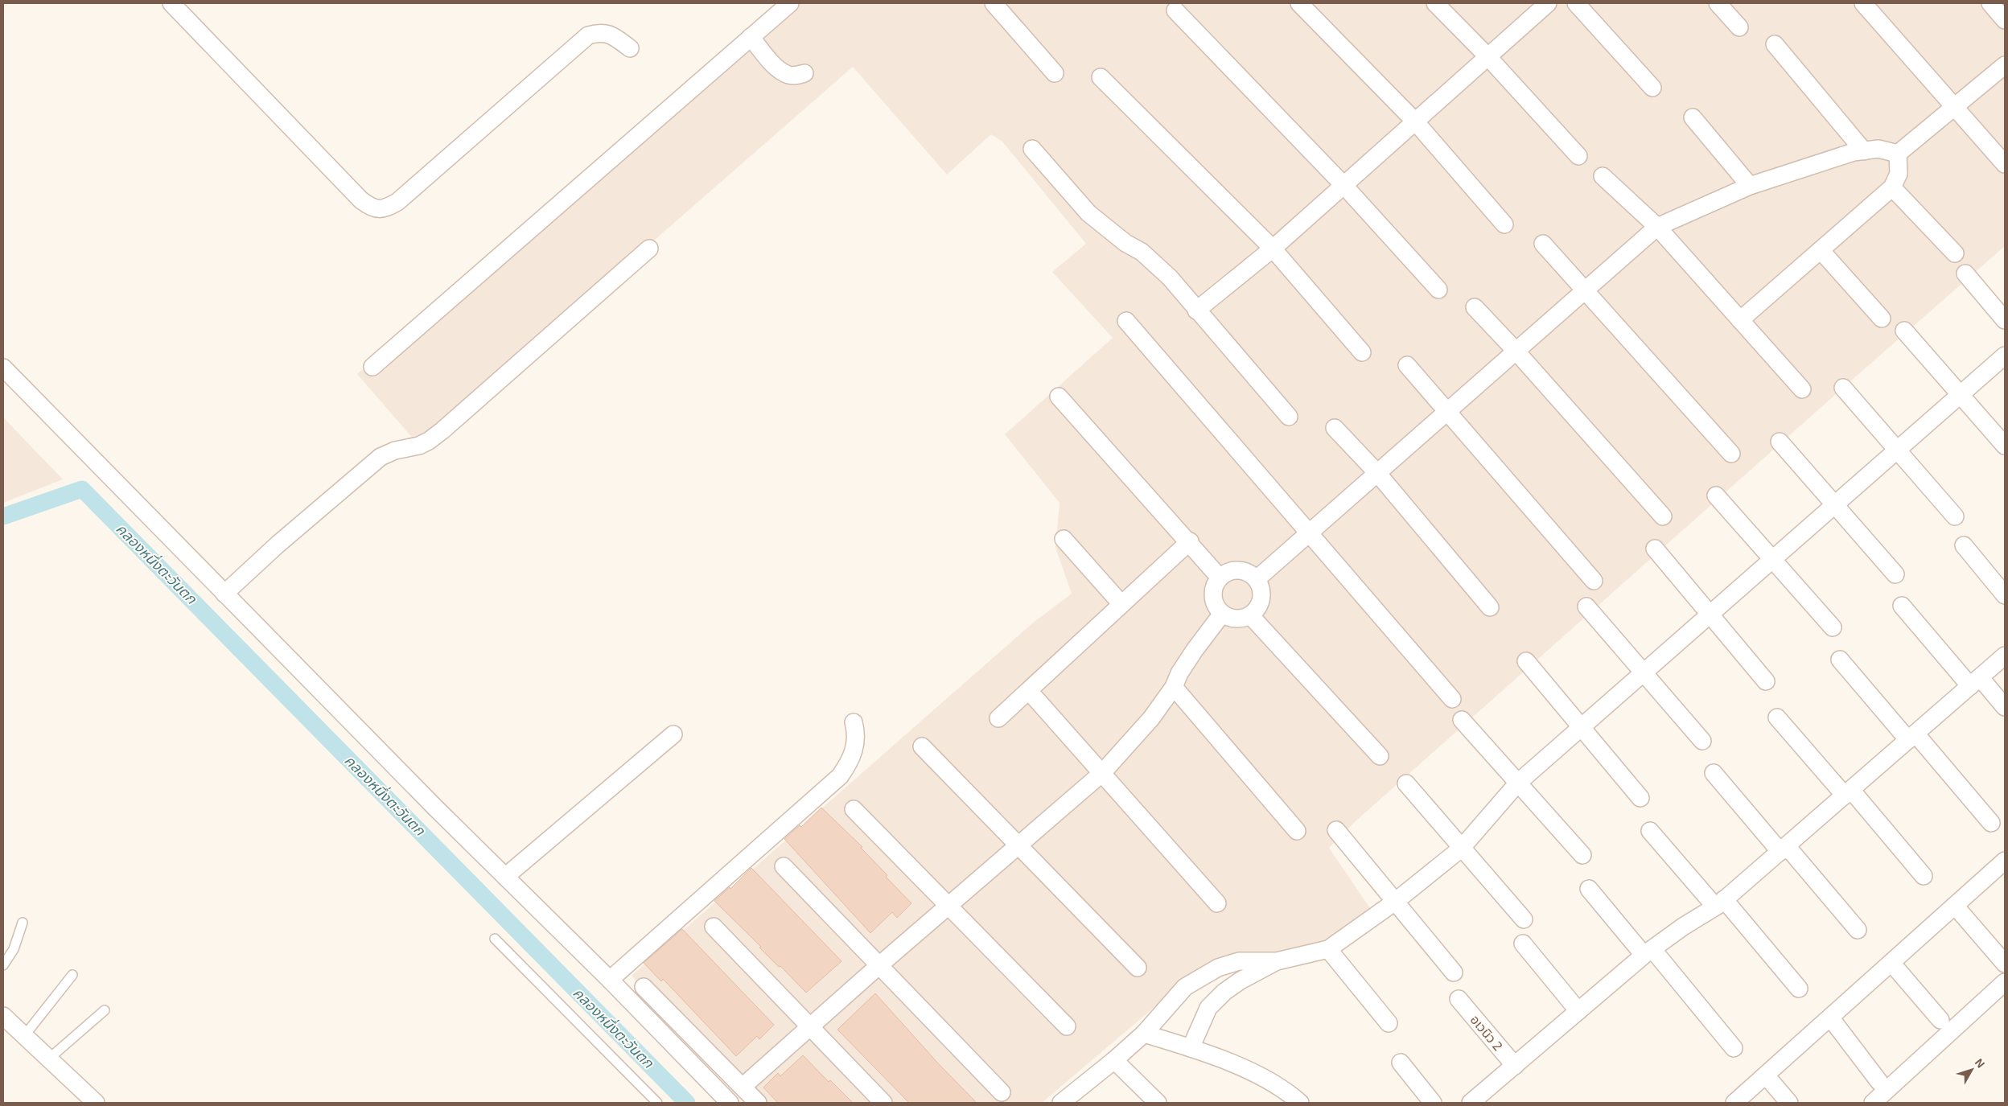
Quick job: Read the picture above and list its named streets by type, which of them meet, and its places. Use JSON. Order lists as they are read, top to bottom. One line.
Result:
{"streets":{"street":["อเวนิว 2"]},"water":["คลองหนึ่งตะวันตก"],"north":"top right"}
